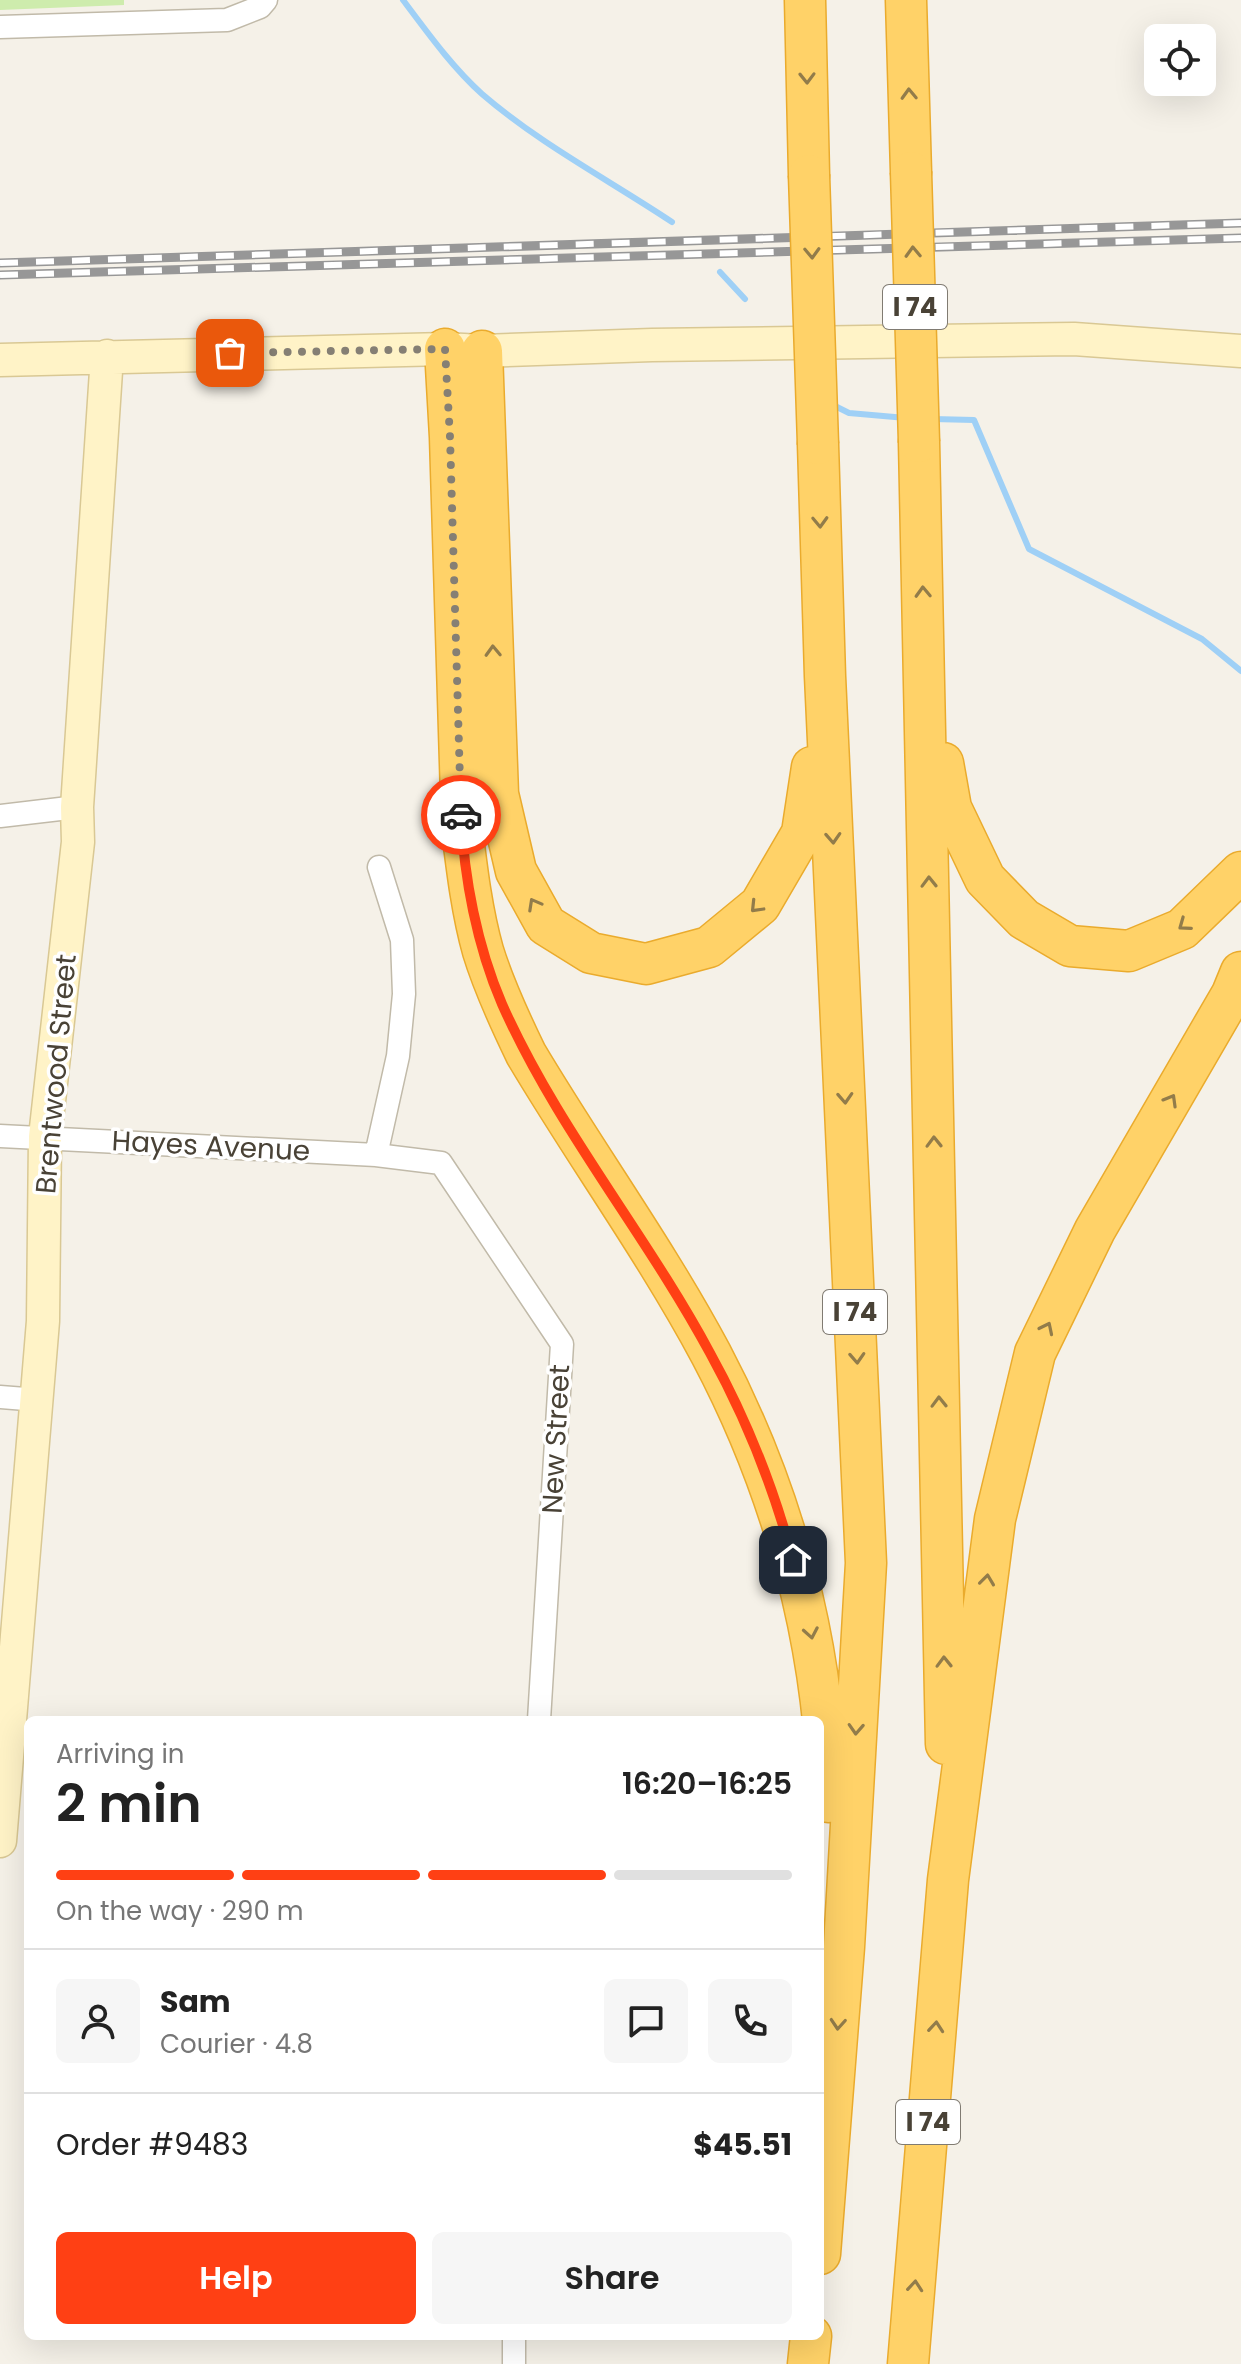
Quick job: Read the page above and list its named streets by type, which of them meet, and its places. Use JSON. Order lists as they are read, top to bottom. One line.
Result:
{"streets":{"highway":["I 74"],"main road":["Brentwood Street"],"street":["Hayes Avenue","New Street"]},"crossings":[["Brentwood Street","Hayes Avenue"],["Hayes Avenue","New Street"]],"page":{"heading":["2 min","Arriving in","16:20–16:25"],"panel":["Sam","Courier · 4.8","Order #9483","$45.51"],"bar":"On the way · 290 m","buttons":["Help","Share"]}}
